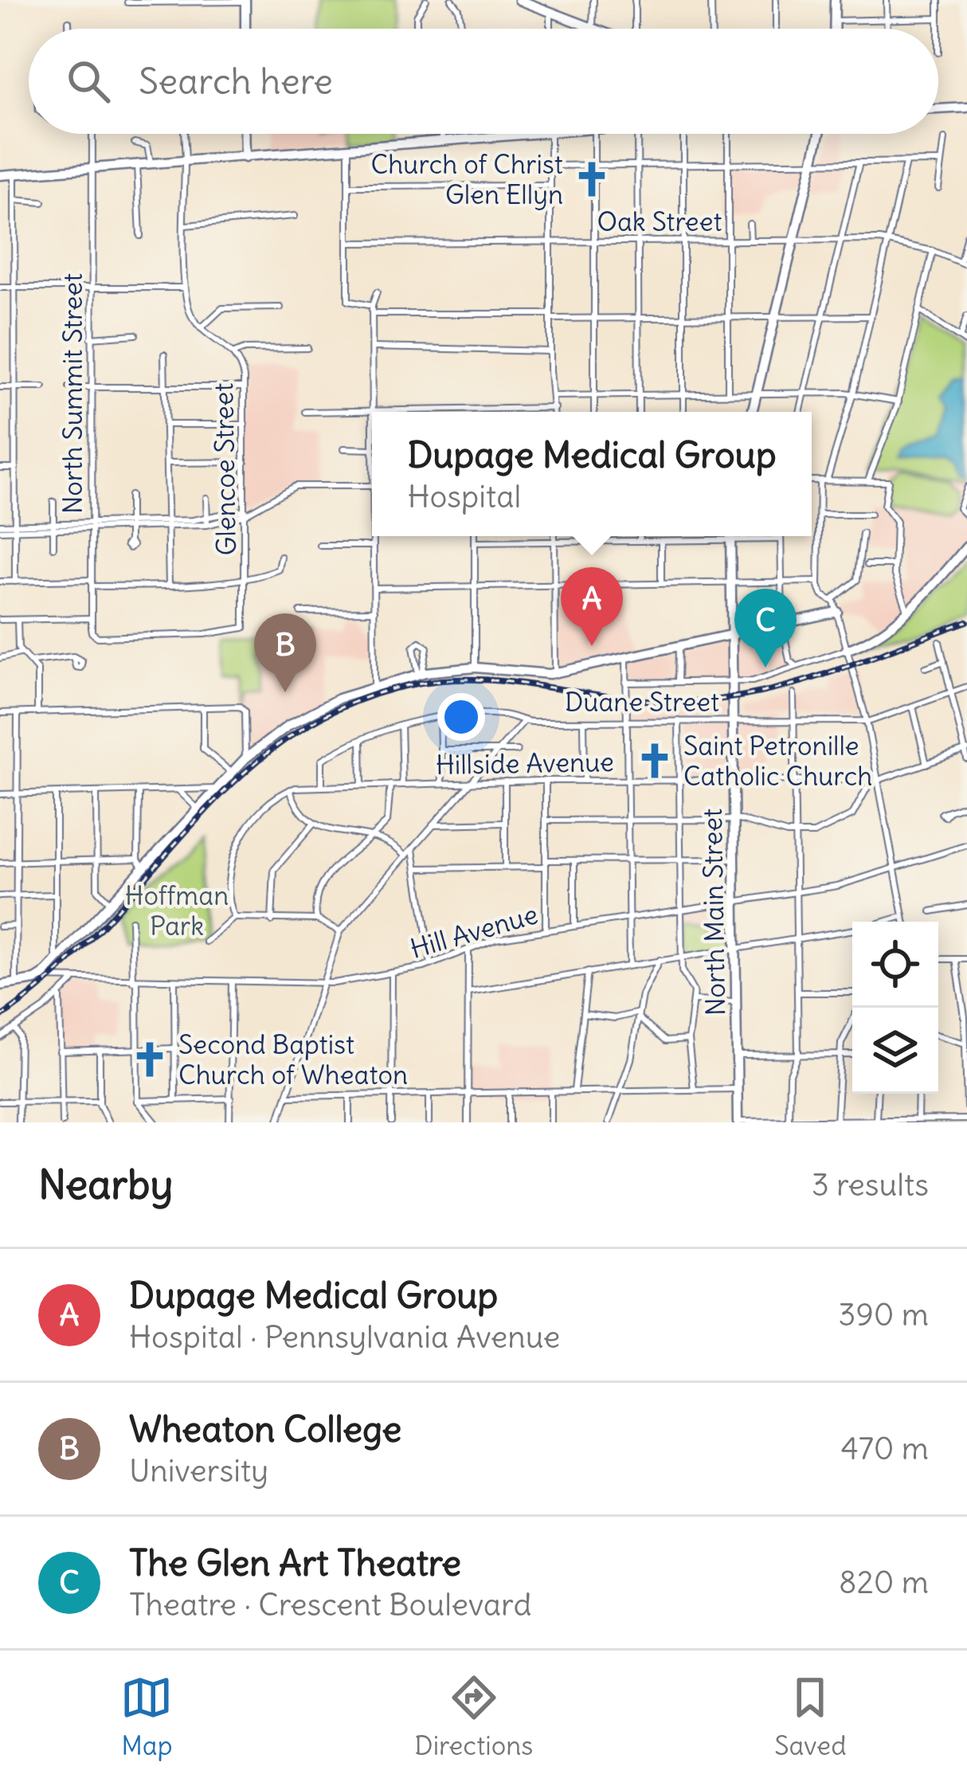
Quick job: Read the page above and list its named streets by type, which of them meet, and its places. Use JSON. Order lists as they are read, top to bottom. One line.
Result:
{"streets":{"street":["Oak Street","North Summit Street","Glencoe Street","Duane Street","Hillside Avenue","North Main Street","Hill Avenue"]},"crossings":[["North Summit Street","Glencoe Street"],["Duane Street","Hillside Avenue"],["Duane Street","North Main Street"],["Hillside Avenue","North Main Street"],["North Main Street","Hill Avenue"]],"parks":["Hoffman Park"],"places":{"church":["Church of Christ Glen Ellyn","Saint Petronille Catholic Church","Second Baptist Church of Wheaton"]},"page":{"search":"Search here","popup":["Dupage Medical Group","Hospital"],"pins":["A","C","B"],"heading":["Nearby","3 results"],"list":[{"mark":"A","name":"Dupage Medical Group","note":"Hospital · Pennsylvania Avenue","value":"390 m"},{"mark":"B","name":"Wheaton College","note":"University","value":"470 m"},{"mark":"C","name":"The Glen Art Theatre","note":"Theatre · Crescent Boulevard","value":"820 m"}],"nav":["Map","Directions","Saved"]}}
